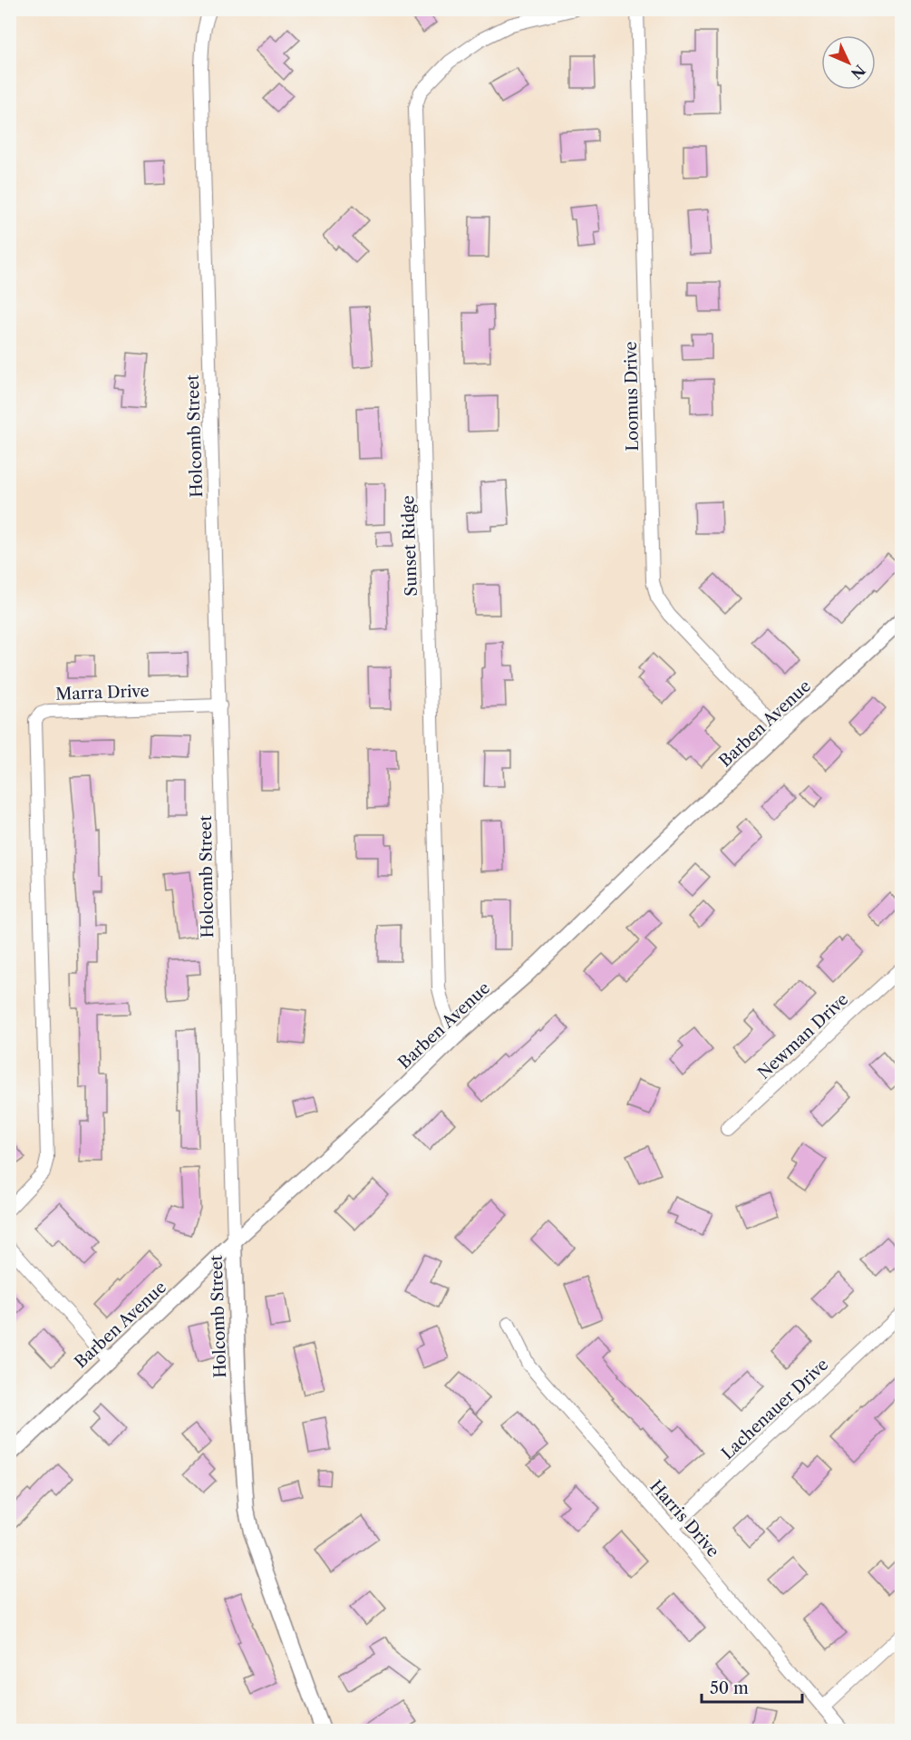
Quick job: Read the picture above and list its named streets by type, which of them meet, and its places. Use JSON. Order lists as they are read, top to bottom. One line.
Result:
{"streets":{"street":["Loomus Drive","Holcomb Street","Sunset Ridge","Marra Drive","Barben Avenue","Newman Drive","Lachenauer Drive","Harris Drive"]},"crossings":[["Loomus Drive","Barben Avenue"],["Holcomb Street","Marra Drive"],["Holcomb Street","Barben Avenue"],["Sunset Ridge","Barben Avenue"],["Lachenauer Drive","Harris Drive"]],"scale_bar":"50 m","north":"bottom right"}
